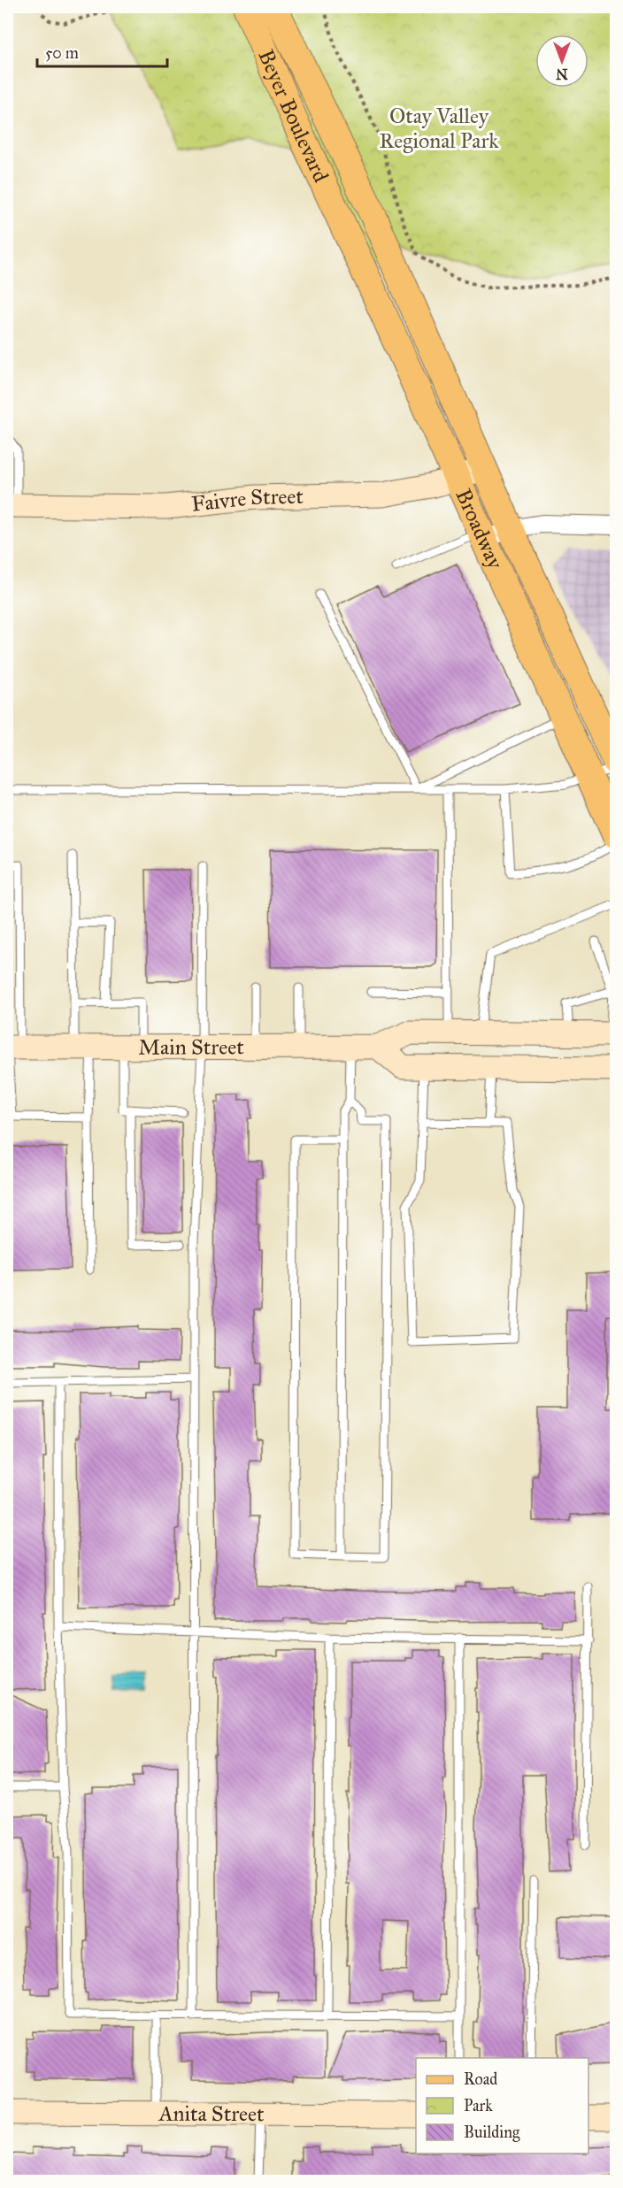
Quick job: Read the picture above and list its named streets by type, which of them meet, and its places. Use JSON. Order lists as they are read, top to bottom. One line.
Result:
{"streets":{"main road":["Beyer Boulevard","Broadway"],"street":["Faivre Street","Main Street","Anita Street"]},"crossings":[["Beyer Boulevard","Broadway"],["Faivre Street","Broadway"]],"parks":["Otay Valley Regional Park"],"legend":["Road","Park","Building"],"scale_bar":"50 m","north":"bottom"}
